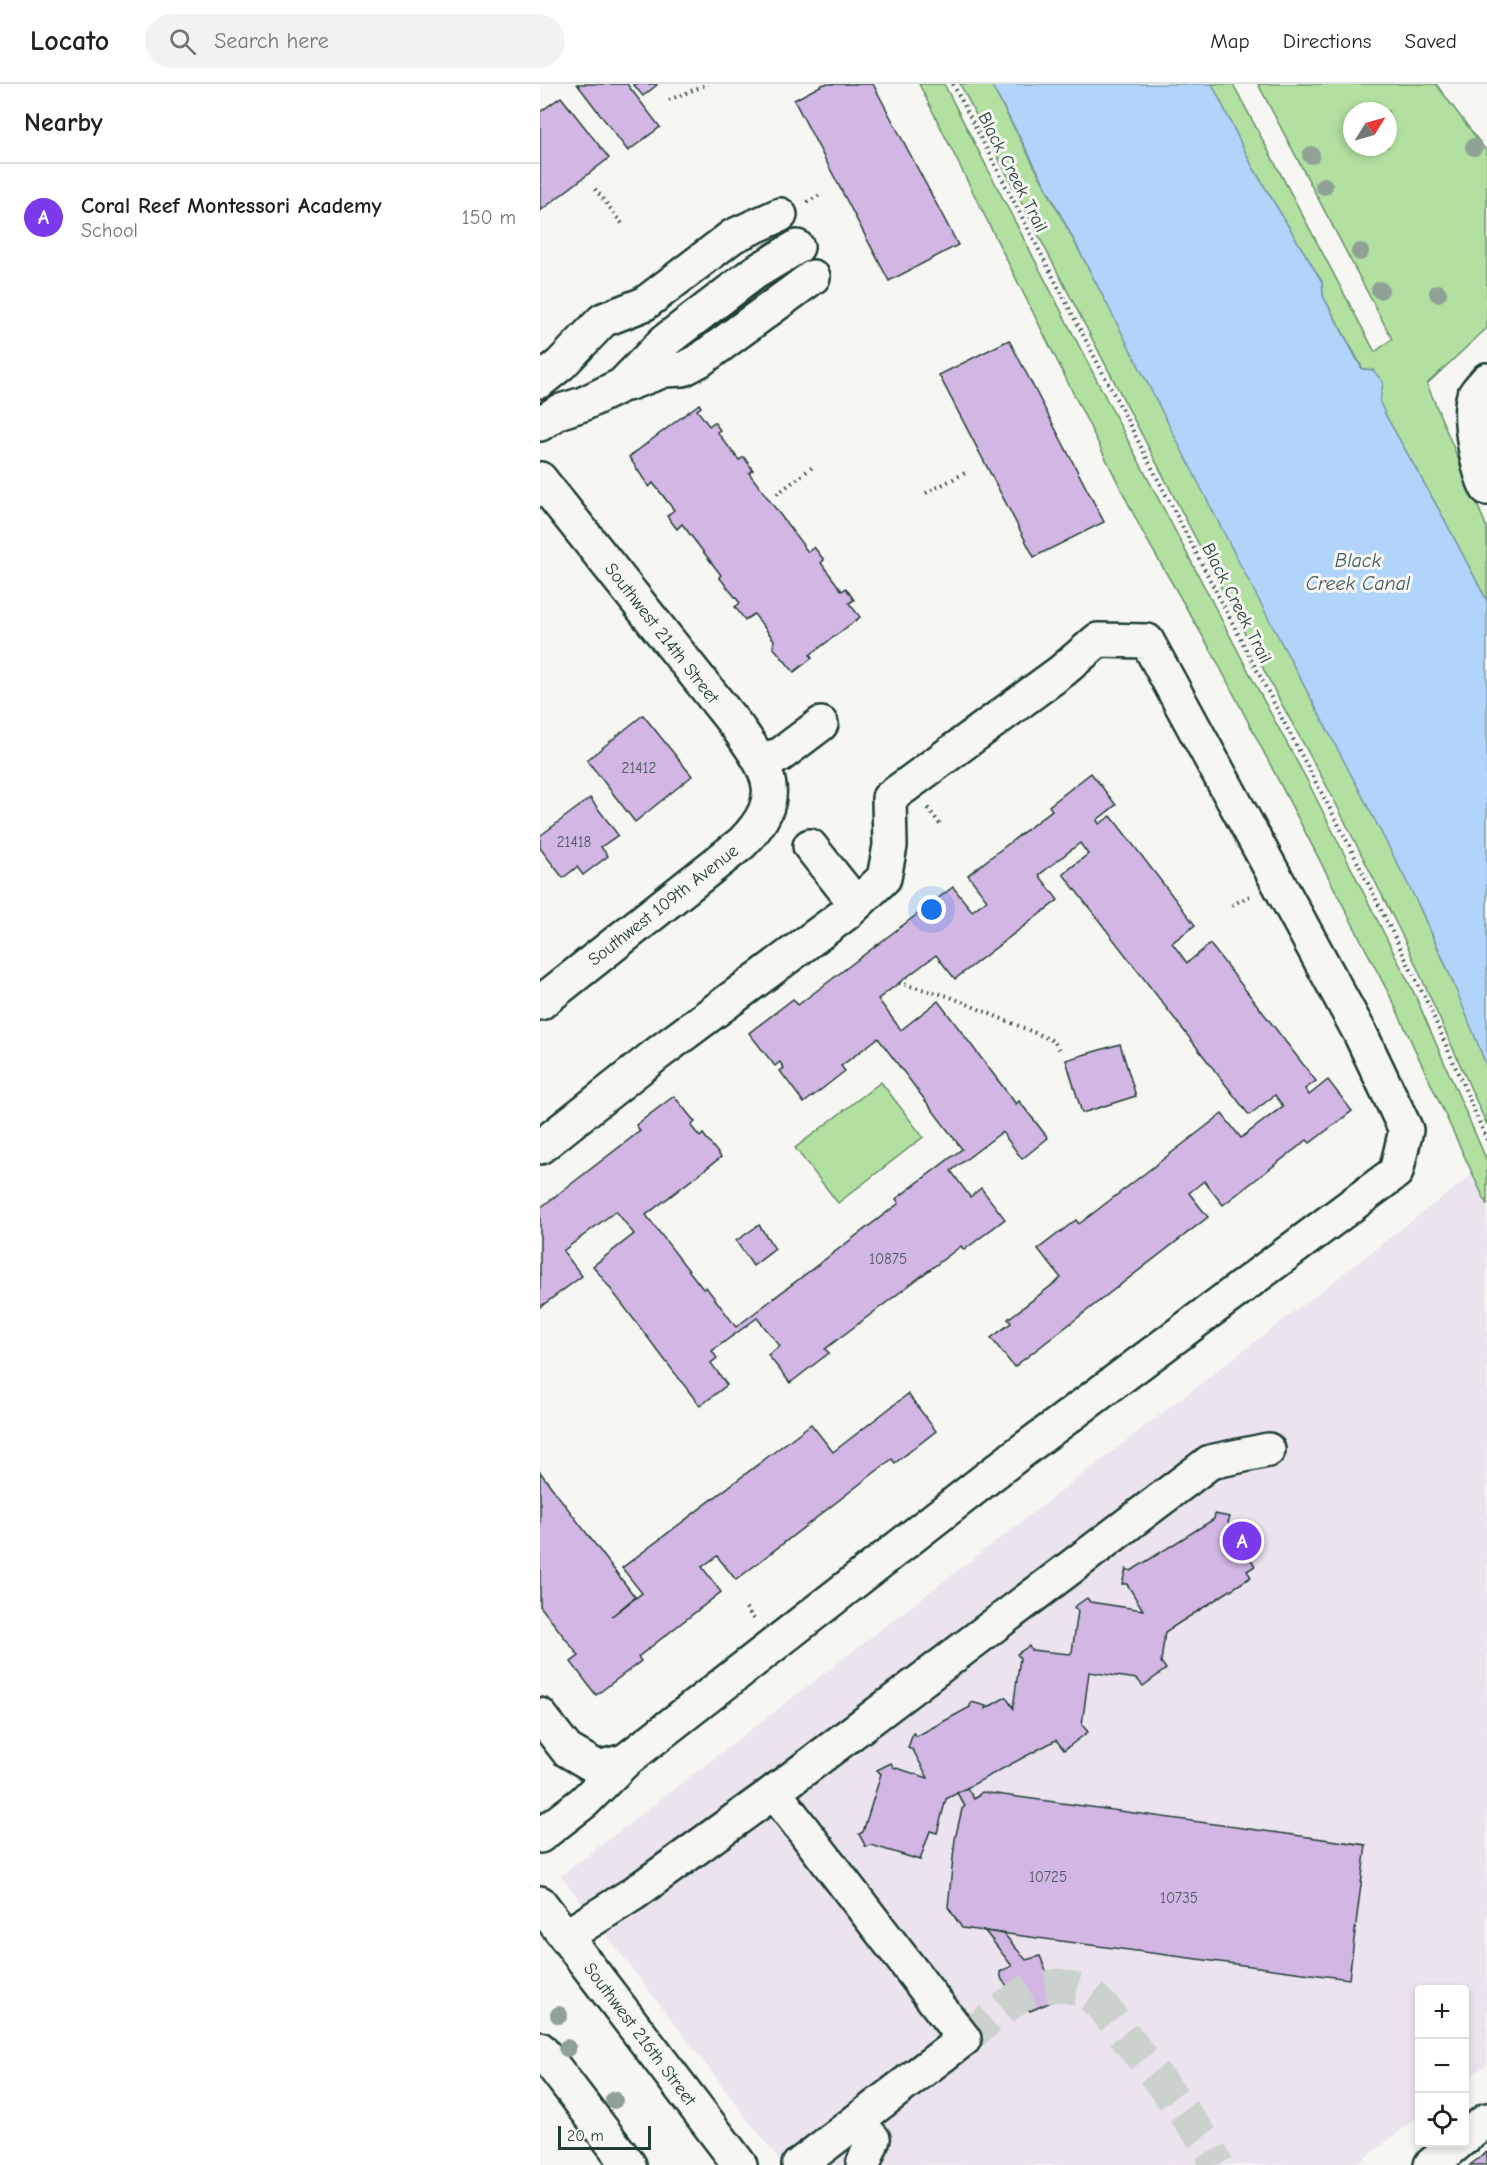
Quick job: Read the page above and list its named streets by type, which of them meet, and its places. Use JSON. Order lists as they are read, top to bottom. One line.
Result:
{"streets":{"street":["Southwest 214th Street","Southwest 109th Avenue","Southwest 216th Street"],"path":["Black Creek Trail"]},"crossings":[["Southwest 214th Street","Southwest 109th Avenue"]],"water":["Black Creek Canal"],"house_numbers":["21412","21418","10875","10725","10735"],"scale_bar":"20 m","north":"top right","page":{"header":"Locato","search":"Search here","nav":["Map","Directions","Saved"],"heading":"Nearby","list":[{"mark":"A","name":"Coral Reef Montessori Academy","note":"School","value":"150 m"}],"pins":"A","map_buttons":["+","−"],"scale":"20 m"}}
